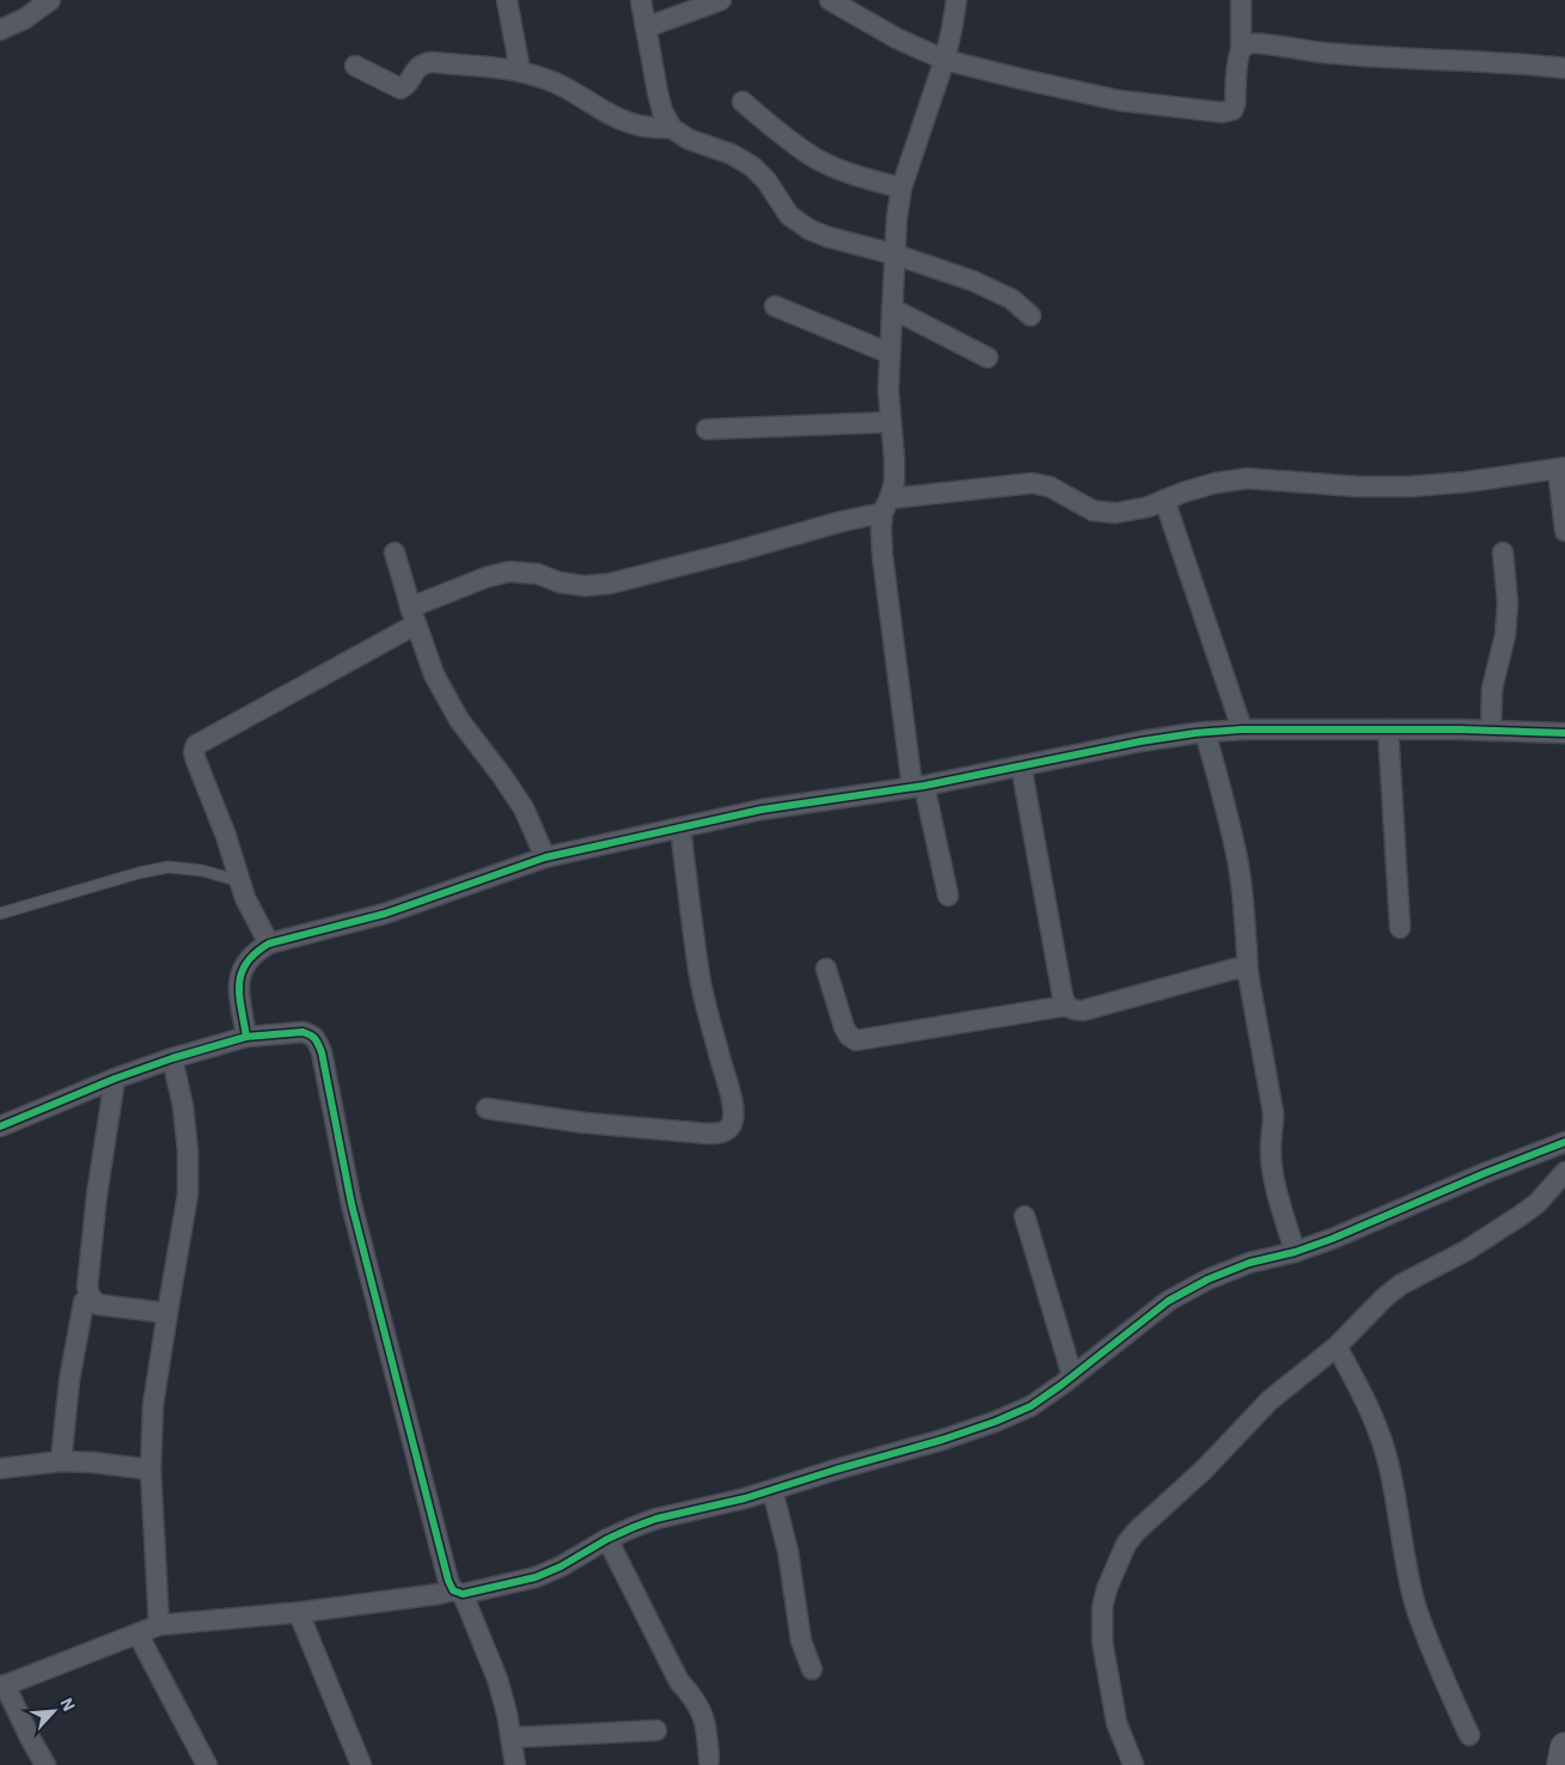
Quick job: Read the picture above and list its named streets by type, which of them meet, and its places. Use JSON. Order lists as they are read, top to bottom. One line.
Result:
{"north":"top right"}
